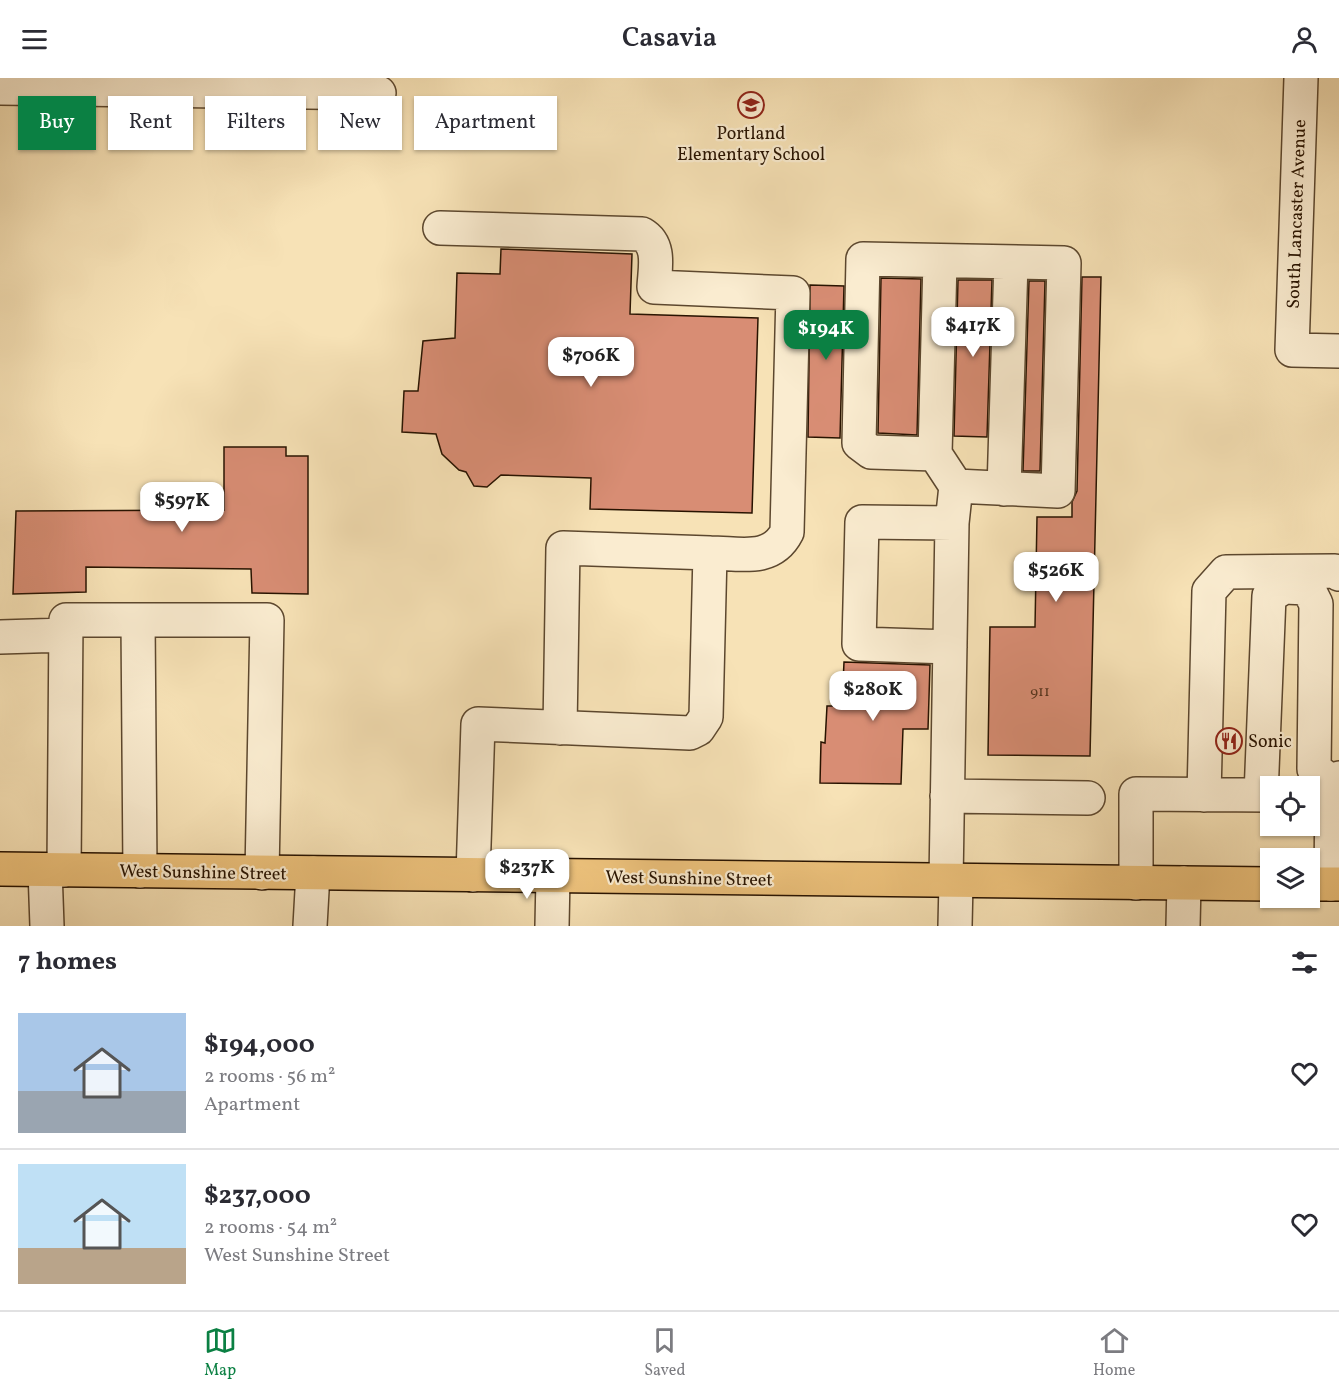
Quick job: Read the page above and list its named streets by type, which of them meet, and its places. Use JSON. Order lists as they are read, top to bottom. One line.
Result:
{"streets":{"main road":["West Sunshine Street"],"street":["South Lancaster Avenue"]},"places":{"school or university":["Portland Elementary School"],"restaurant":["Sonic"]},"house_numbers":["911"],"page":{"header":"Casavia","chip":["Buy","Rent","Filters","New","Apartment"],"price":["$417K","$194K","$706K","$597K","$526K","$280K","$237K"],"heading":"7 homes","list":[{"name":"$194,000","note":"2 rooms · 56 m² · Apartment"},{"name":"$237,000","note":"2 rooms · 54 m² · West Sunshine Street"}],"tabs":["Map","Saved","Home"]}}
